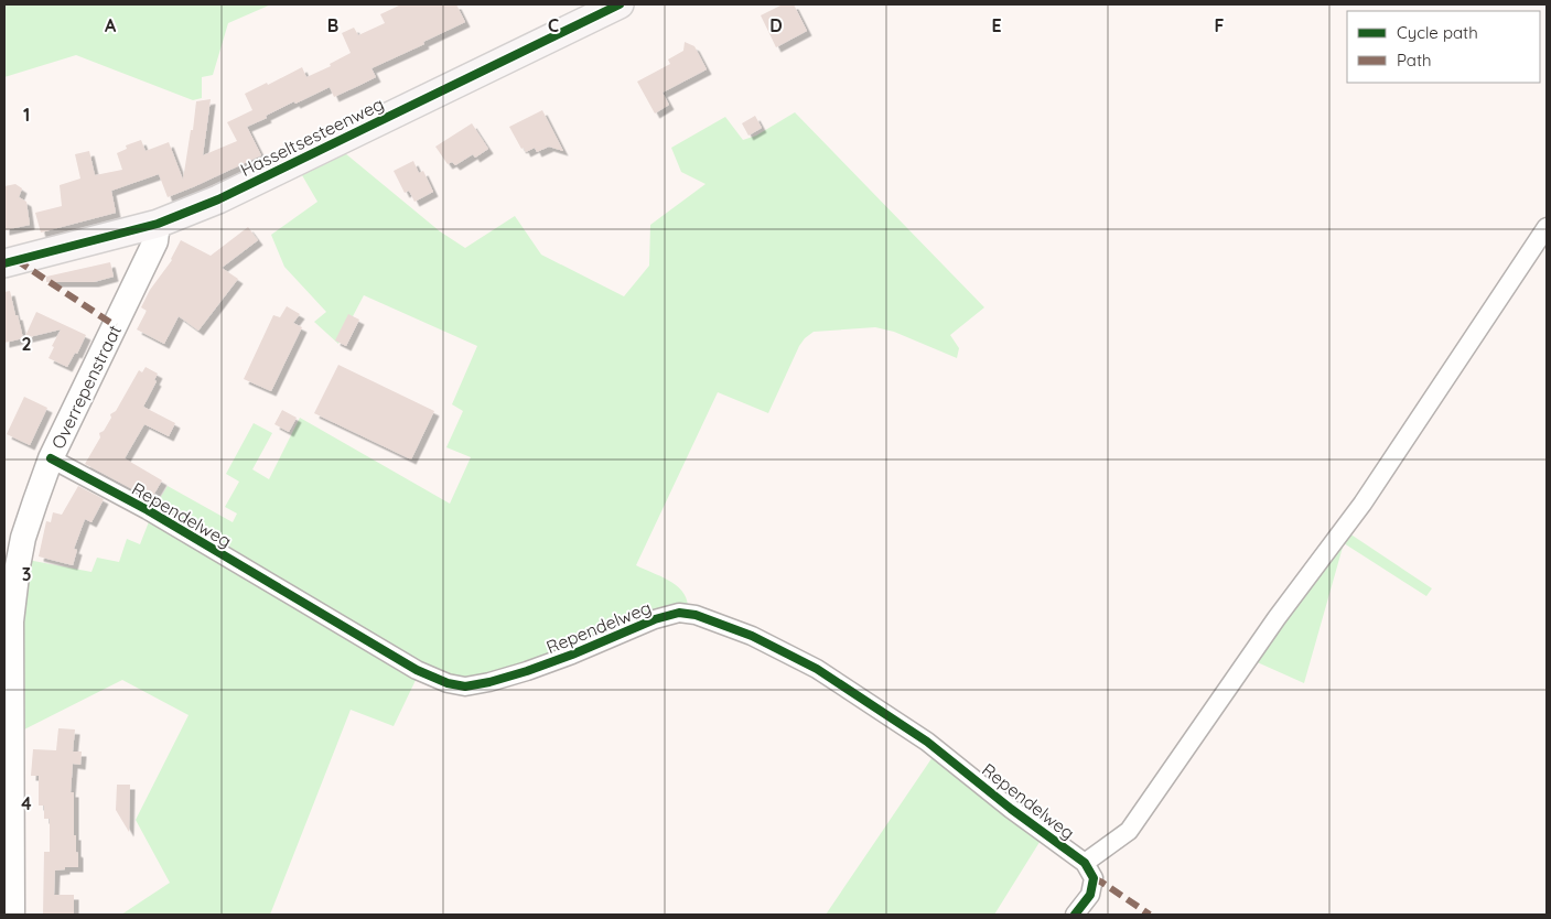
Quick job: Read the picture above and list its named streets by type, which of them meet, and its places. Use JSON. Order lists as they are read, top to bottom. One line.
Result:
{"streets":{"main road":["Hasseltsesteenweg"],"street":["Overrepenstraat","Rependelweg"]},"crossings":[["Hasseltsesteenweg","Overrepenstraat"],["Overrepenstraat","Rependelweg"]],"legend":["Cycle path","Path"],"grid":{"columns":["A","B","C","D","E","F"],"rows":["1","2","3","4"]}}
